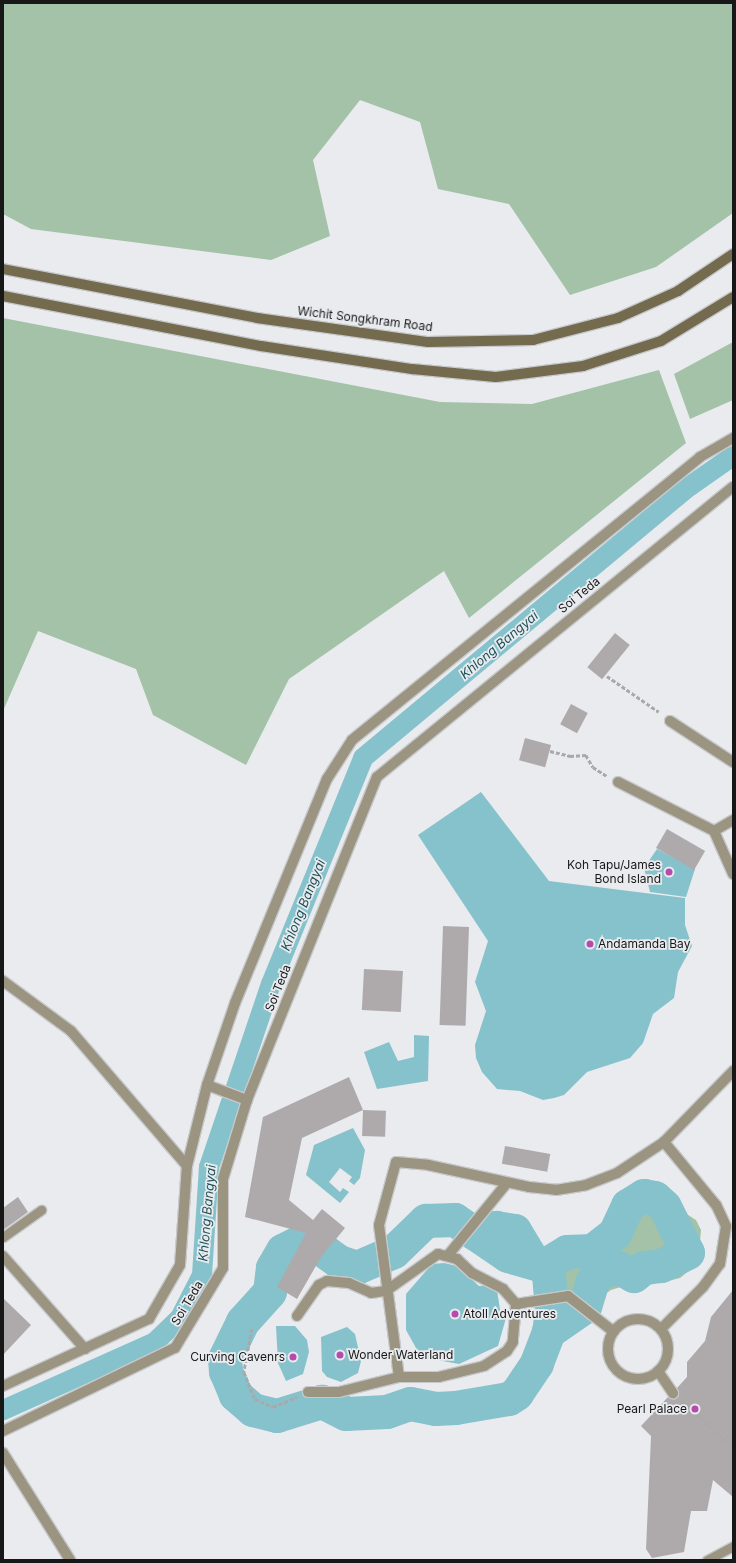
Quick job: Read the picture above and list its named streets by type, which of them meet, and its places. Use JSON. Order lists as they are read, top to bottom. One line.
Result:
{"streets":{"main road":["Wichit Songkhram Road"],"street":["Soi Teda"]},"water":["Khlong Bangyai"],"places":["Koh Tapu/James Bond Island","Andamanda Bay","Atoll Adventures","Wonder Waterland","Curving Cavenrs","Pearl Palace"]}
